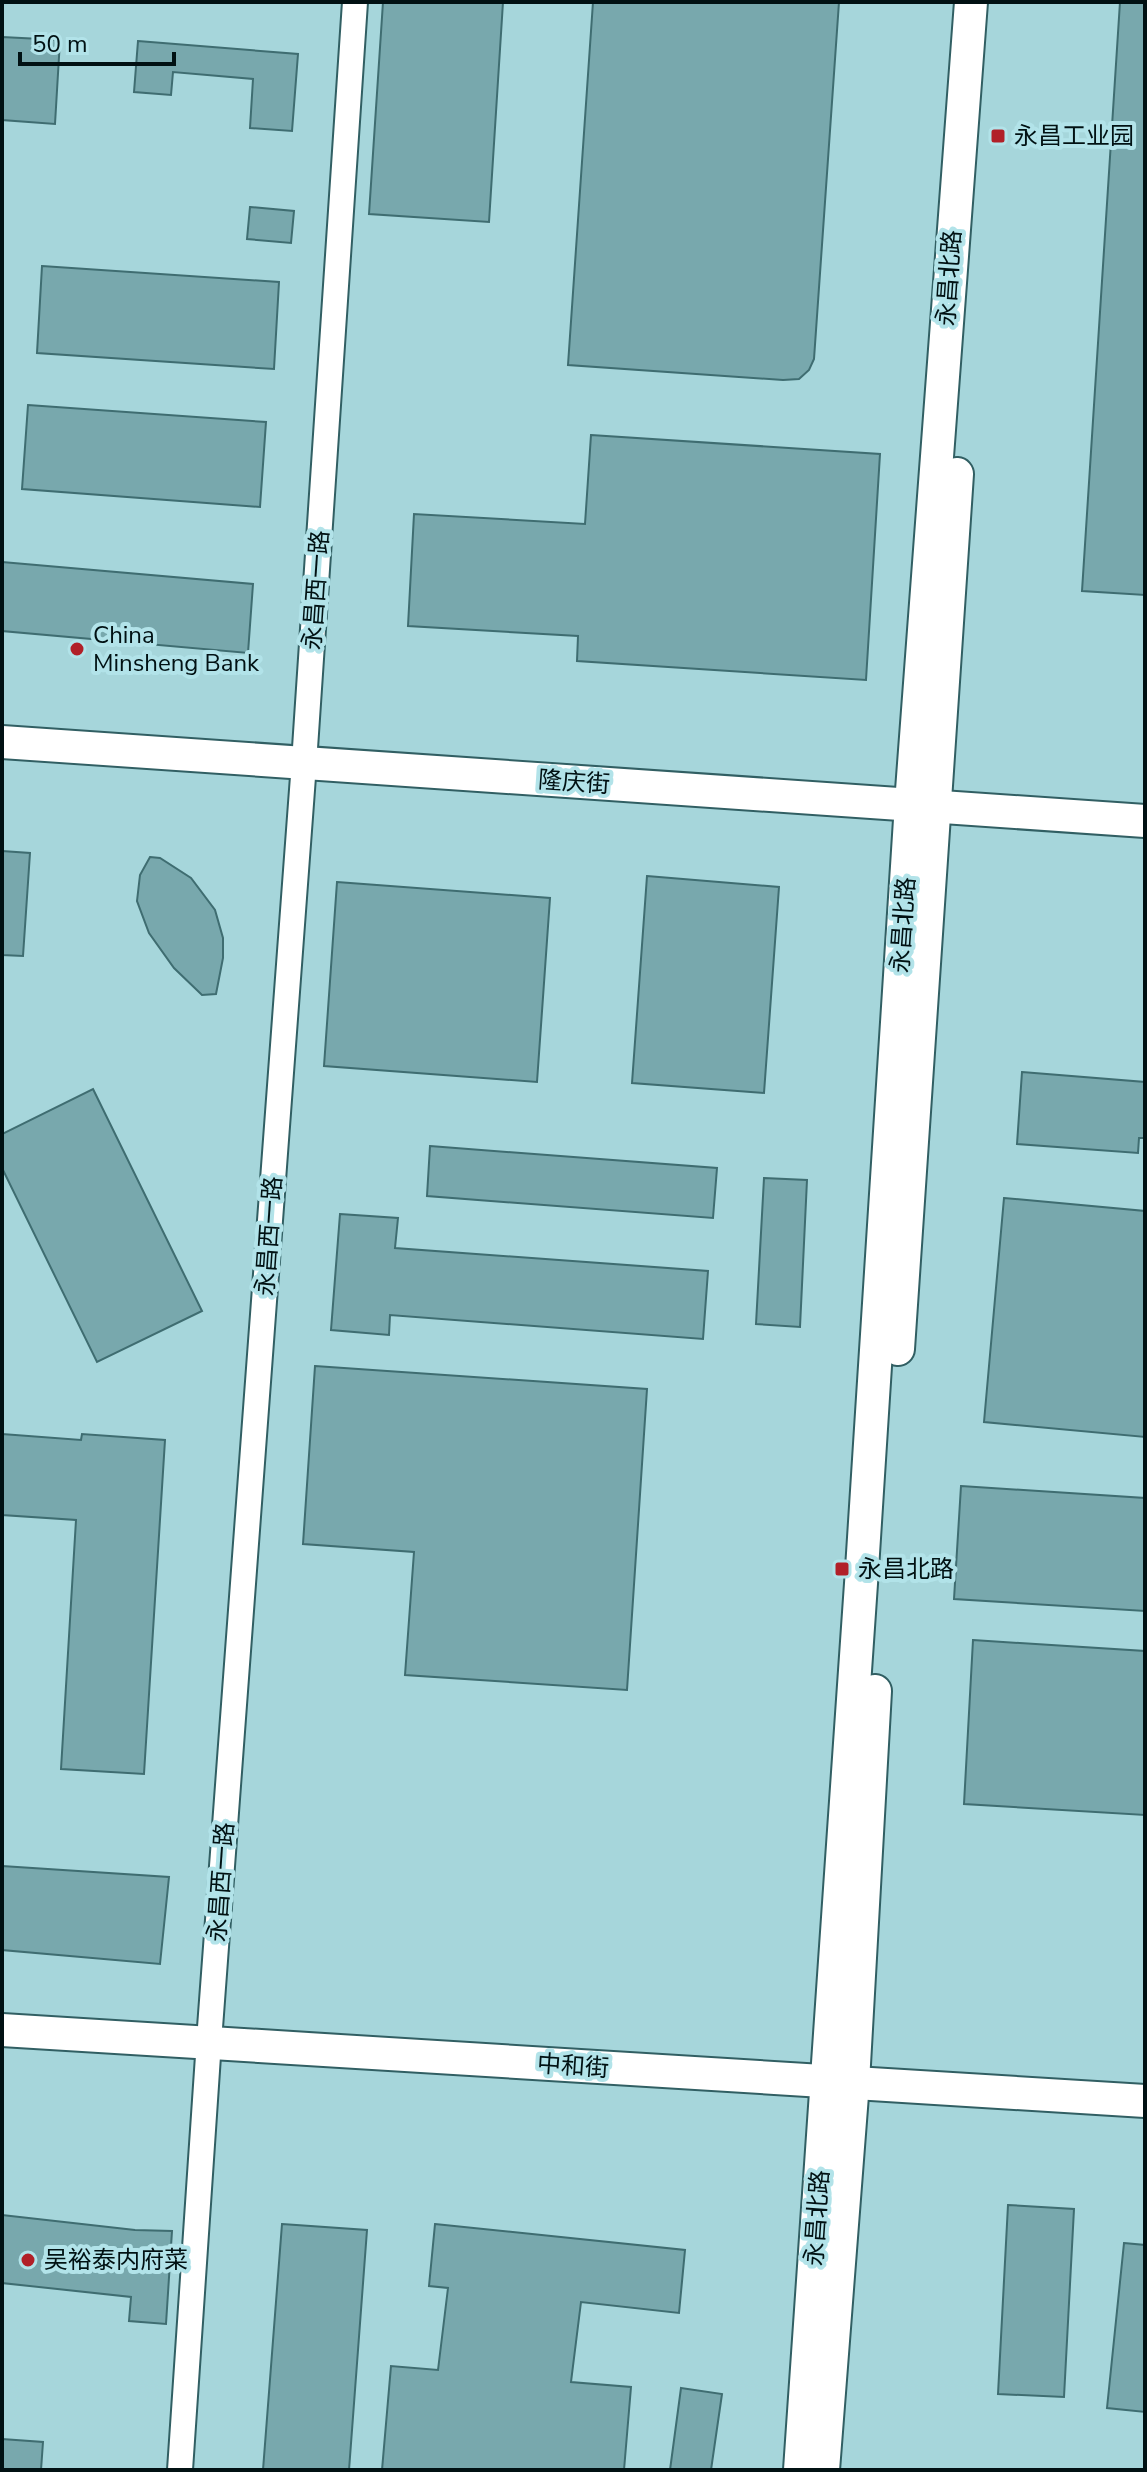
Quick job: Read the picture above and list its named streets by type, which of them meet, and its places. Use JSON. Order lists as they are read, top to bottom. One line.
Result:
{"streets":{"street":["永昌北路","永昌西一路","隆庆街","中和街"]},"crossings":[["永昌北路","隆庆街"],["永昌北路","中和街"],["永昌西一路","隆庆街"],["永昌西一路","中和街"]],"places":{"transit":["永昌工业园","永昌北路"],"other":["China Minsheng Bank","吴裕泰内府菜"]},"scale_bar":"50 m"}
